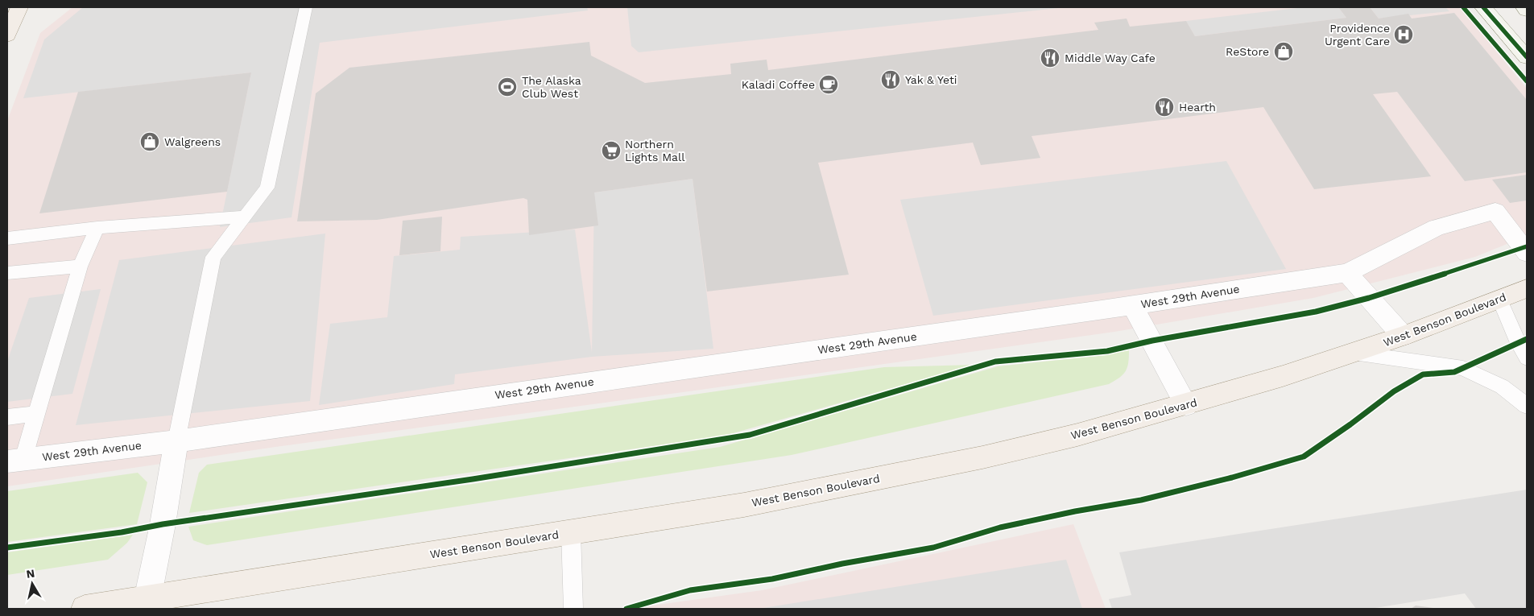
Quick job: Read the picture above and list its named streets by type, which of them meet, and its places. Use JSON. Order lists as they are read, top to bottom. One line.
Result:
{"streets":{"main road":["West Benson Boulevard"],"street":["West 29th Avenue"]},"places":{"hospital":["Providence Urgent Care"],"shop":["ReStore","Walgreens"],"restaurant":["Middle Way Cafe","Yak & Yeti","Hearth"],"cafe":["Kaladi Coffee"],"sports":["The Alaska Club West"],"supermarket":["Northern Lights Mall"]},"north":"top"}
